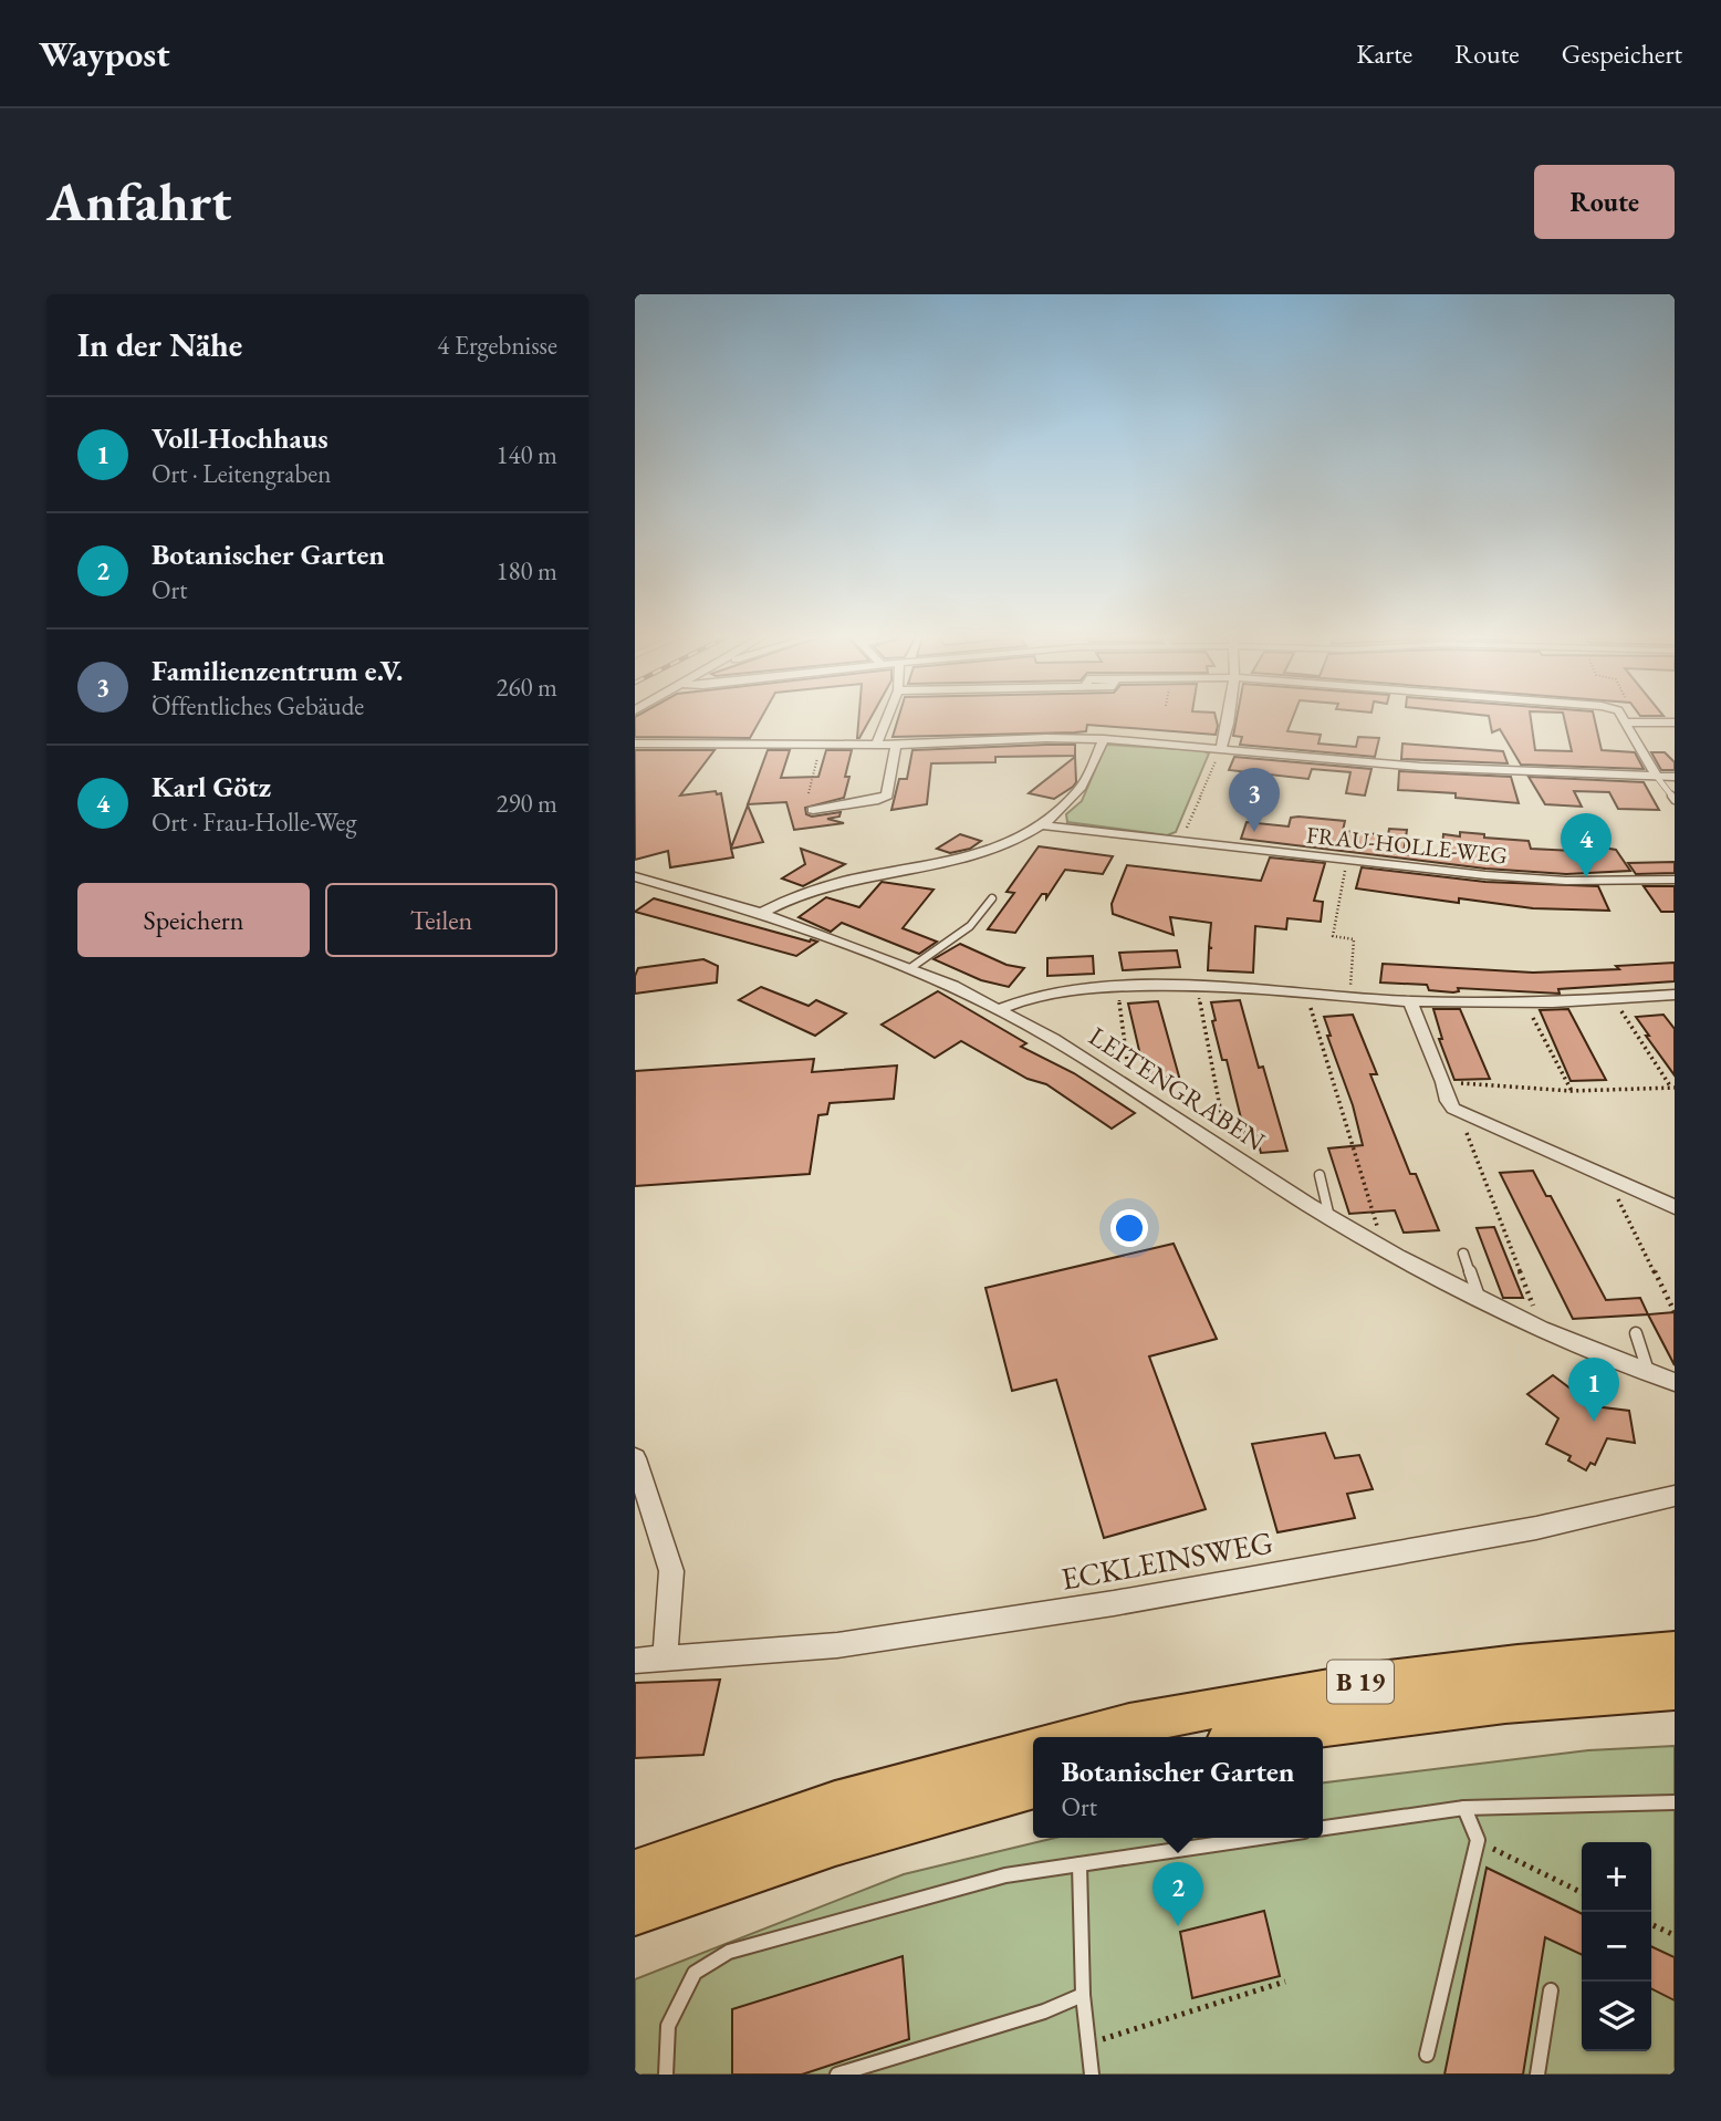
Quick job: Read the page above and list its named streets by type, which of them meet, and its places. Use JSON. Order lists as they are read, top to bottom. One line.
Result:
{"streets":{"main road":["B 19"],"street":["FRAU-HOLLE-WEG","LEITENGRABEN","ECKLEINSWEG"]},"page":{"header":"Waypost","nav":["Karte","Route","Gespeichert"],"buttons":["Route",["Speichern","Teilen"]],"title":"Anfahrt","heading":["In der Nähe","4 Ergebnisse"],"list":[{"mark":"1","name":"Voll-Hochhaus","note":"Ort · Leitengraben","value":"140 m"},{"mark":"2","name":"Botanischer Garten","note":"Ort","value":"180 m"},{"mark":"3","name":"Familienzentrum e.V.","note":"Öffentliches Gebäude","value":"260 m"},{"mark":"4","name":"Karl Götz","note":"Ort · Frau-Holle-Weg","value":"290 m"}],"pins":["3","4","1","2"],"popup":["Botanischer Garten","Ort"],"map_buttons":["+","−"]}}
